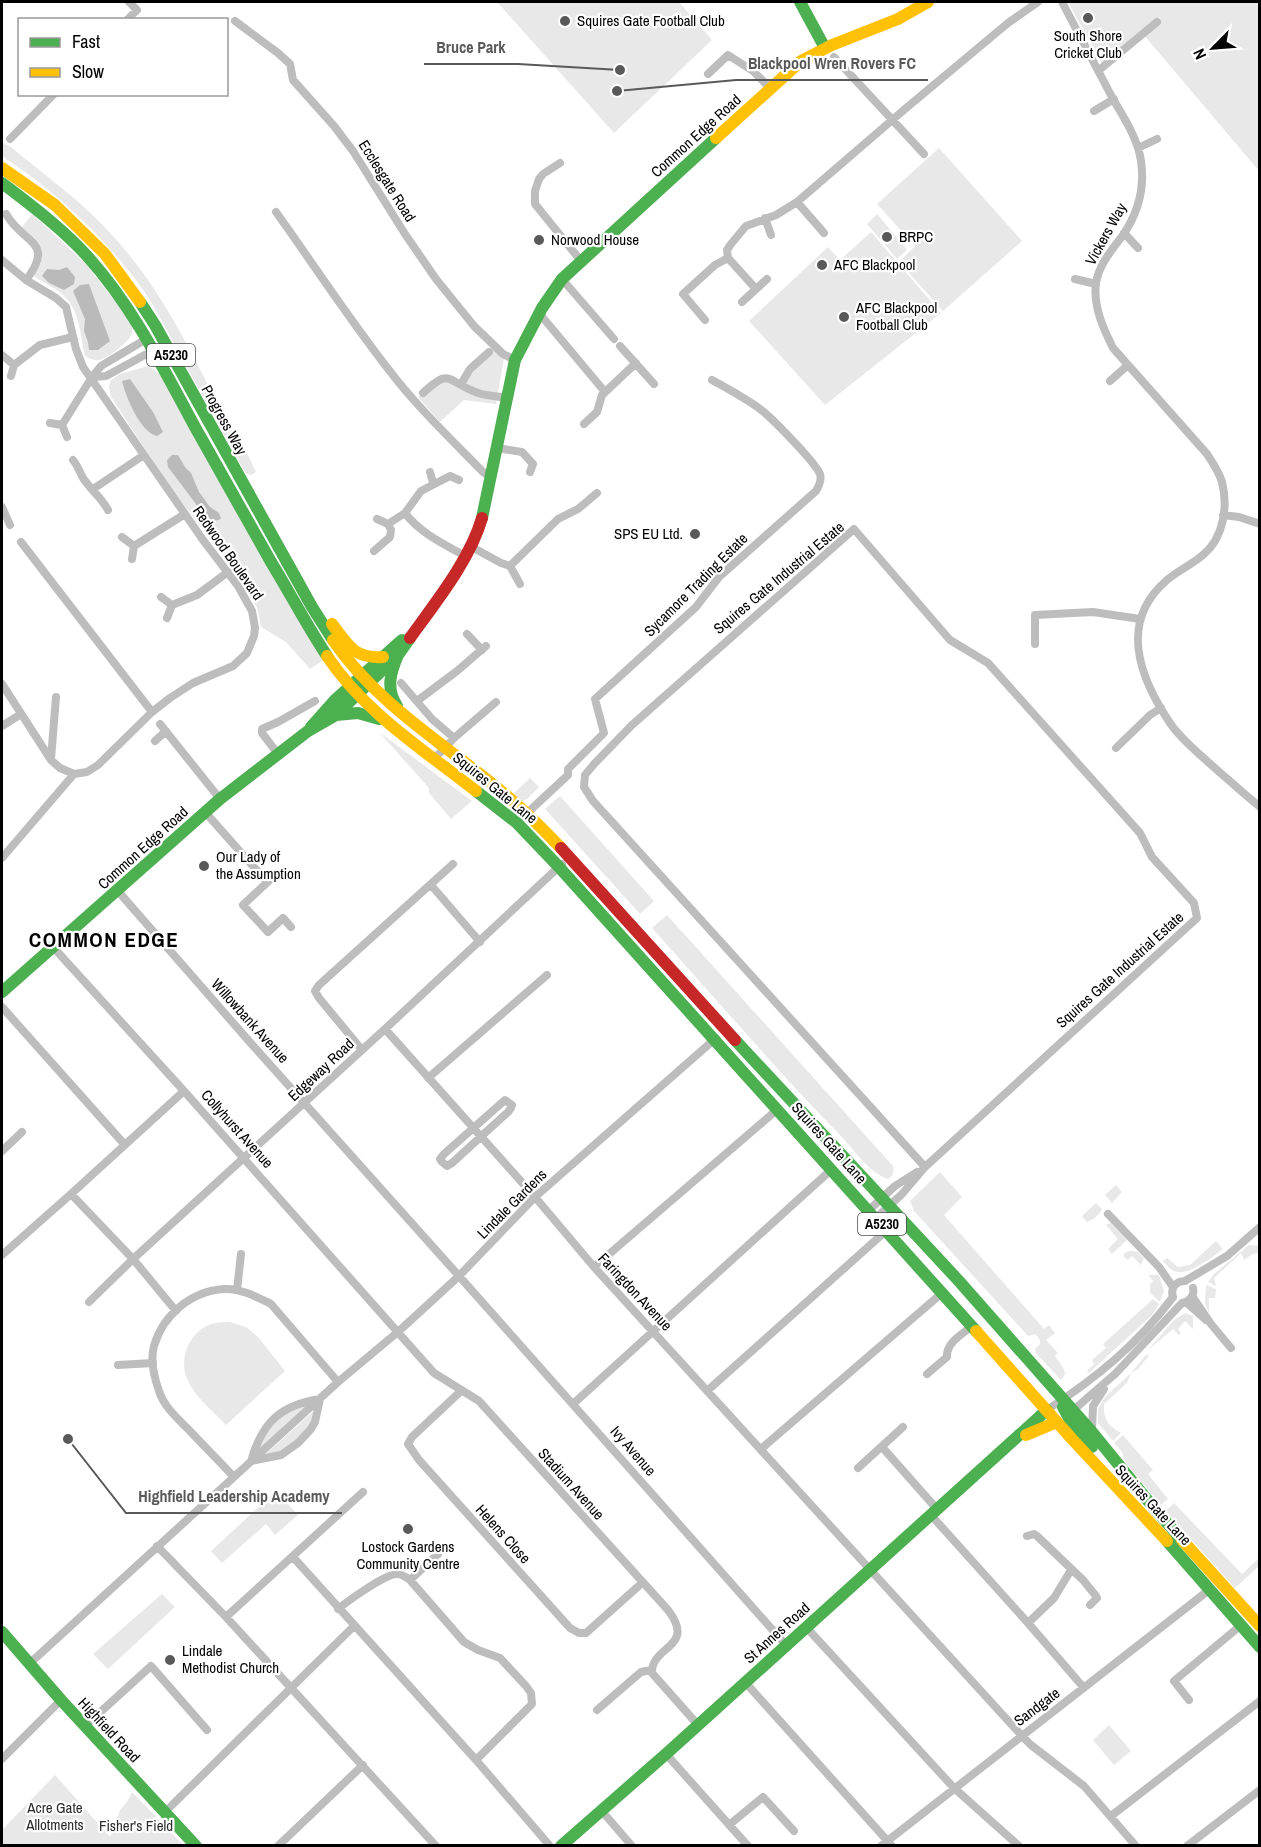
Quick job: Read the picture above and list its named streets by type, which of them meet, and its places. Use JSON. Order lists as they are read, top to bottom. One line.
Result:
{"streets":{"main road":["Common Edge Road","A5230","Progress Way","Squires Gate Lane","St Annes Road","Highfield Road"],"street":["Ecclesgate Road","Vickers Way","Redwood Boulevard","Squires Gate Industrial Estate","Sycamore Trading Estate","Willowbank Avenue","Edgeway Road","Collyhurst Avenue","Lindale Gardens","Faringdon Avenue","Ivy Avenue","Stadium Avenue","Helens Close","Sandgate"]},"crossings":[["Common Edge Road","Ecclesgate Road"],["Common Edge Road","Progress Way"],["Common Edge Road","Squires Gate Lane"],["Common Edge Road","Willowbank Avenue"],["Common Edge Road","Collyhurst Avenue"],["Progress Way","Squires Gate Lane"],["Sycamore Trading Estate","Squires Gate Lane"],["Squires Gate Lane","Edgeway Road"],["Squires Gate Lane","Lindale Gardens"],["Squires Gate Lane","St Annes Road"],["Squires Gate Lane","Sandgate"],["Willowbank Avenue","Edgeway Road"],["Willowbank Avenue","Lindale Gardens"],["Willowbank Avenue","Ivy Avenue"],["Edgeway Road","Collyhurst Avenue"],["Edgeway Road","Faringdon Avenue"],["Collyhurst Avenue","Lindale Gardens"],["Collyhurst Avenue","Stadium Avenue"],["Lindale Gardens","Faringdon Avenue"],["Lindale Gardens","Ivy Avenue"],["Lindale Gardens","Stadium Avenue"],["Lindale Gardens","Highfield Road"],["Faringdon Avenue","St Annes Road"],["Faringdon Avenue","Sandgate"],["Ivy Avenue","St Annes Road"],["Stadium Avenue","Helens Close"]],"districts":["COMMON EDGE"],"parks":["Acre Gate Allotments","Fisher's Field"],"places":["South Shore Cricket Club","Squires Gate Football Club","Bruce Park","Blackpool Wren Rovers FC","BRPC","Norwood House","AFC Blackpool","AFC Blackpool Football Club","SPS EU Ltd.","Our Lady of the Assumption","Highfield Leadership Academy","Lostock Gardens Community Centre","Lindale Methodist Church"],"legend":["Fast","Slow"],"north":"bottom left"}
